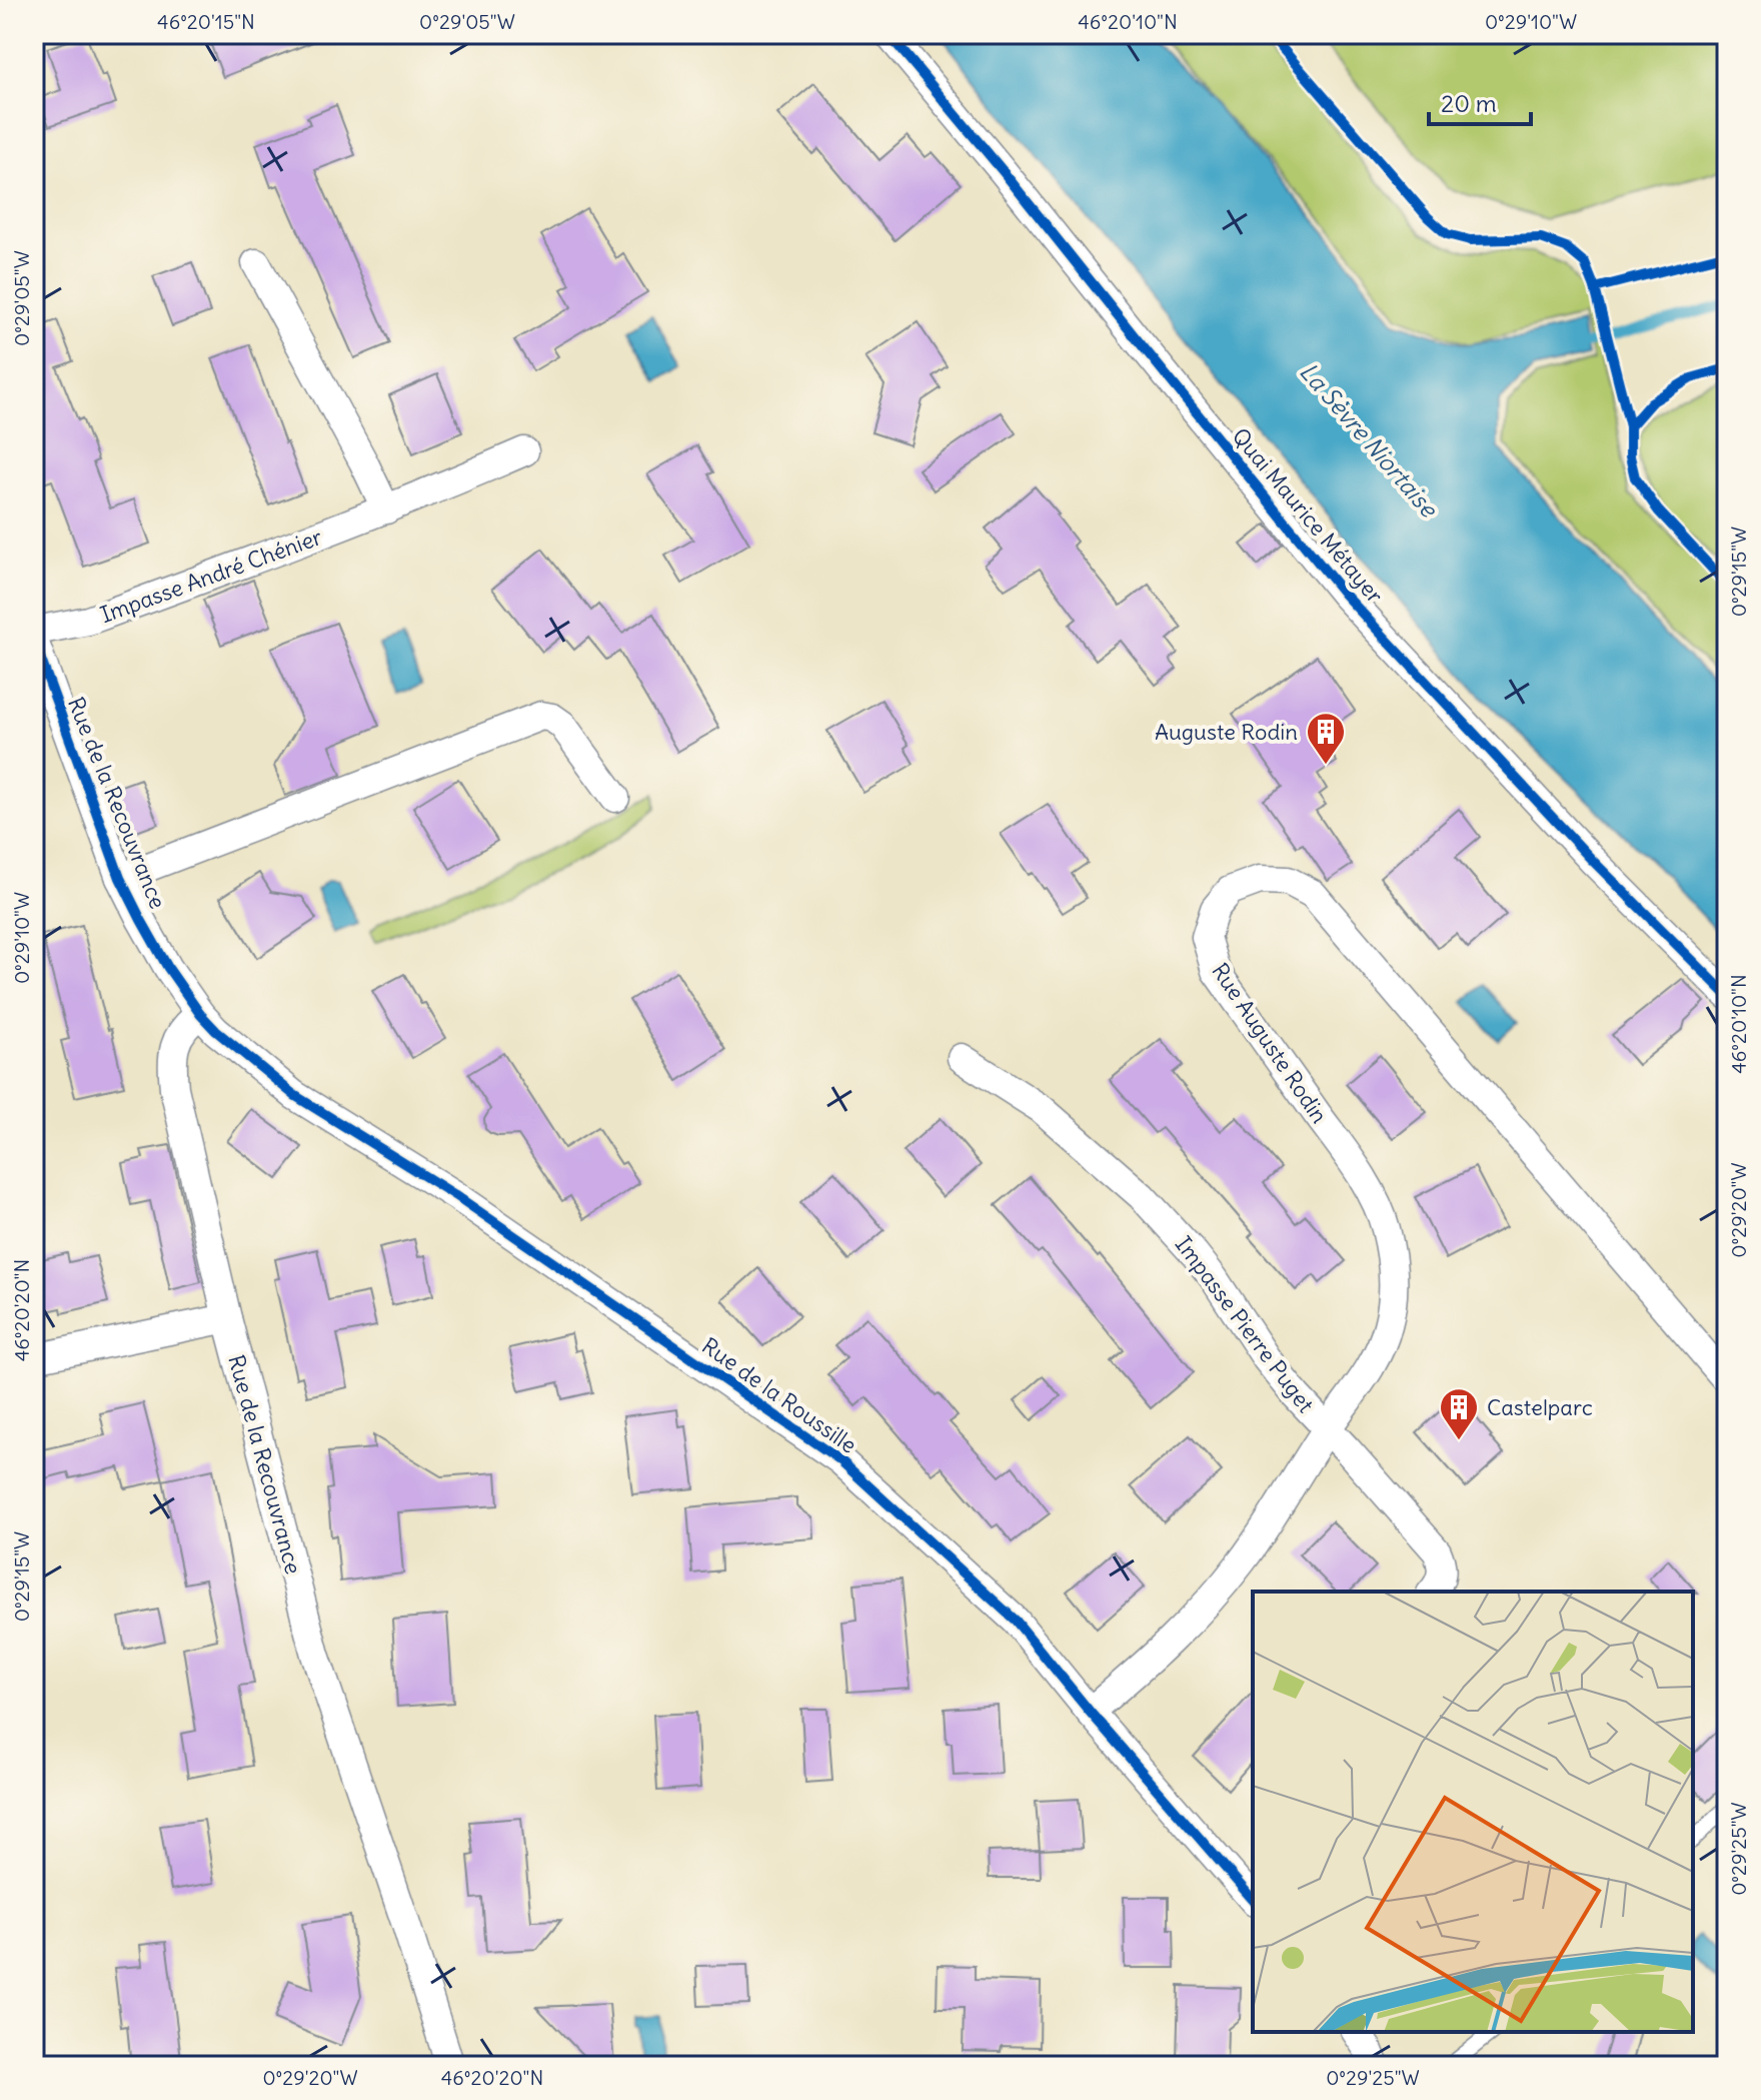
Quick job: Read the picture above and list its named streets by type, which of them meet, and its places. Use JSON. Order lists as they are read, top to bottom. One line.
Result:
{"streets":{"street":["Quai Maurice Métayer","Impasse André Chénier","Rue de la Recouvrance","Rue Auguste Rodin","Impasse Pierre Puget","Rue de la Roussille"]},"crossings":[["Rue de la Recouvrance","Rue de la Roussille"],["Rue Auguste Rodin","Impasse Pierre Puget"],["Rue Auguste Rodin","Rue de la Roussille"]],"water":["La Sèvre Niortaise"],"places":{"building":["Auguste Rodin","Castelparc"]},"scale_bar":"20 m","coordinates":["46°20'15\"N","0°29'05\"W","46°20'10\"N","0°29'10\"W","0°29'15\"W","0°29'20\"W","46°20'20\"N","0°29'25\"W"]}
